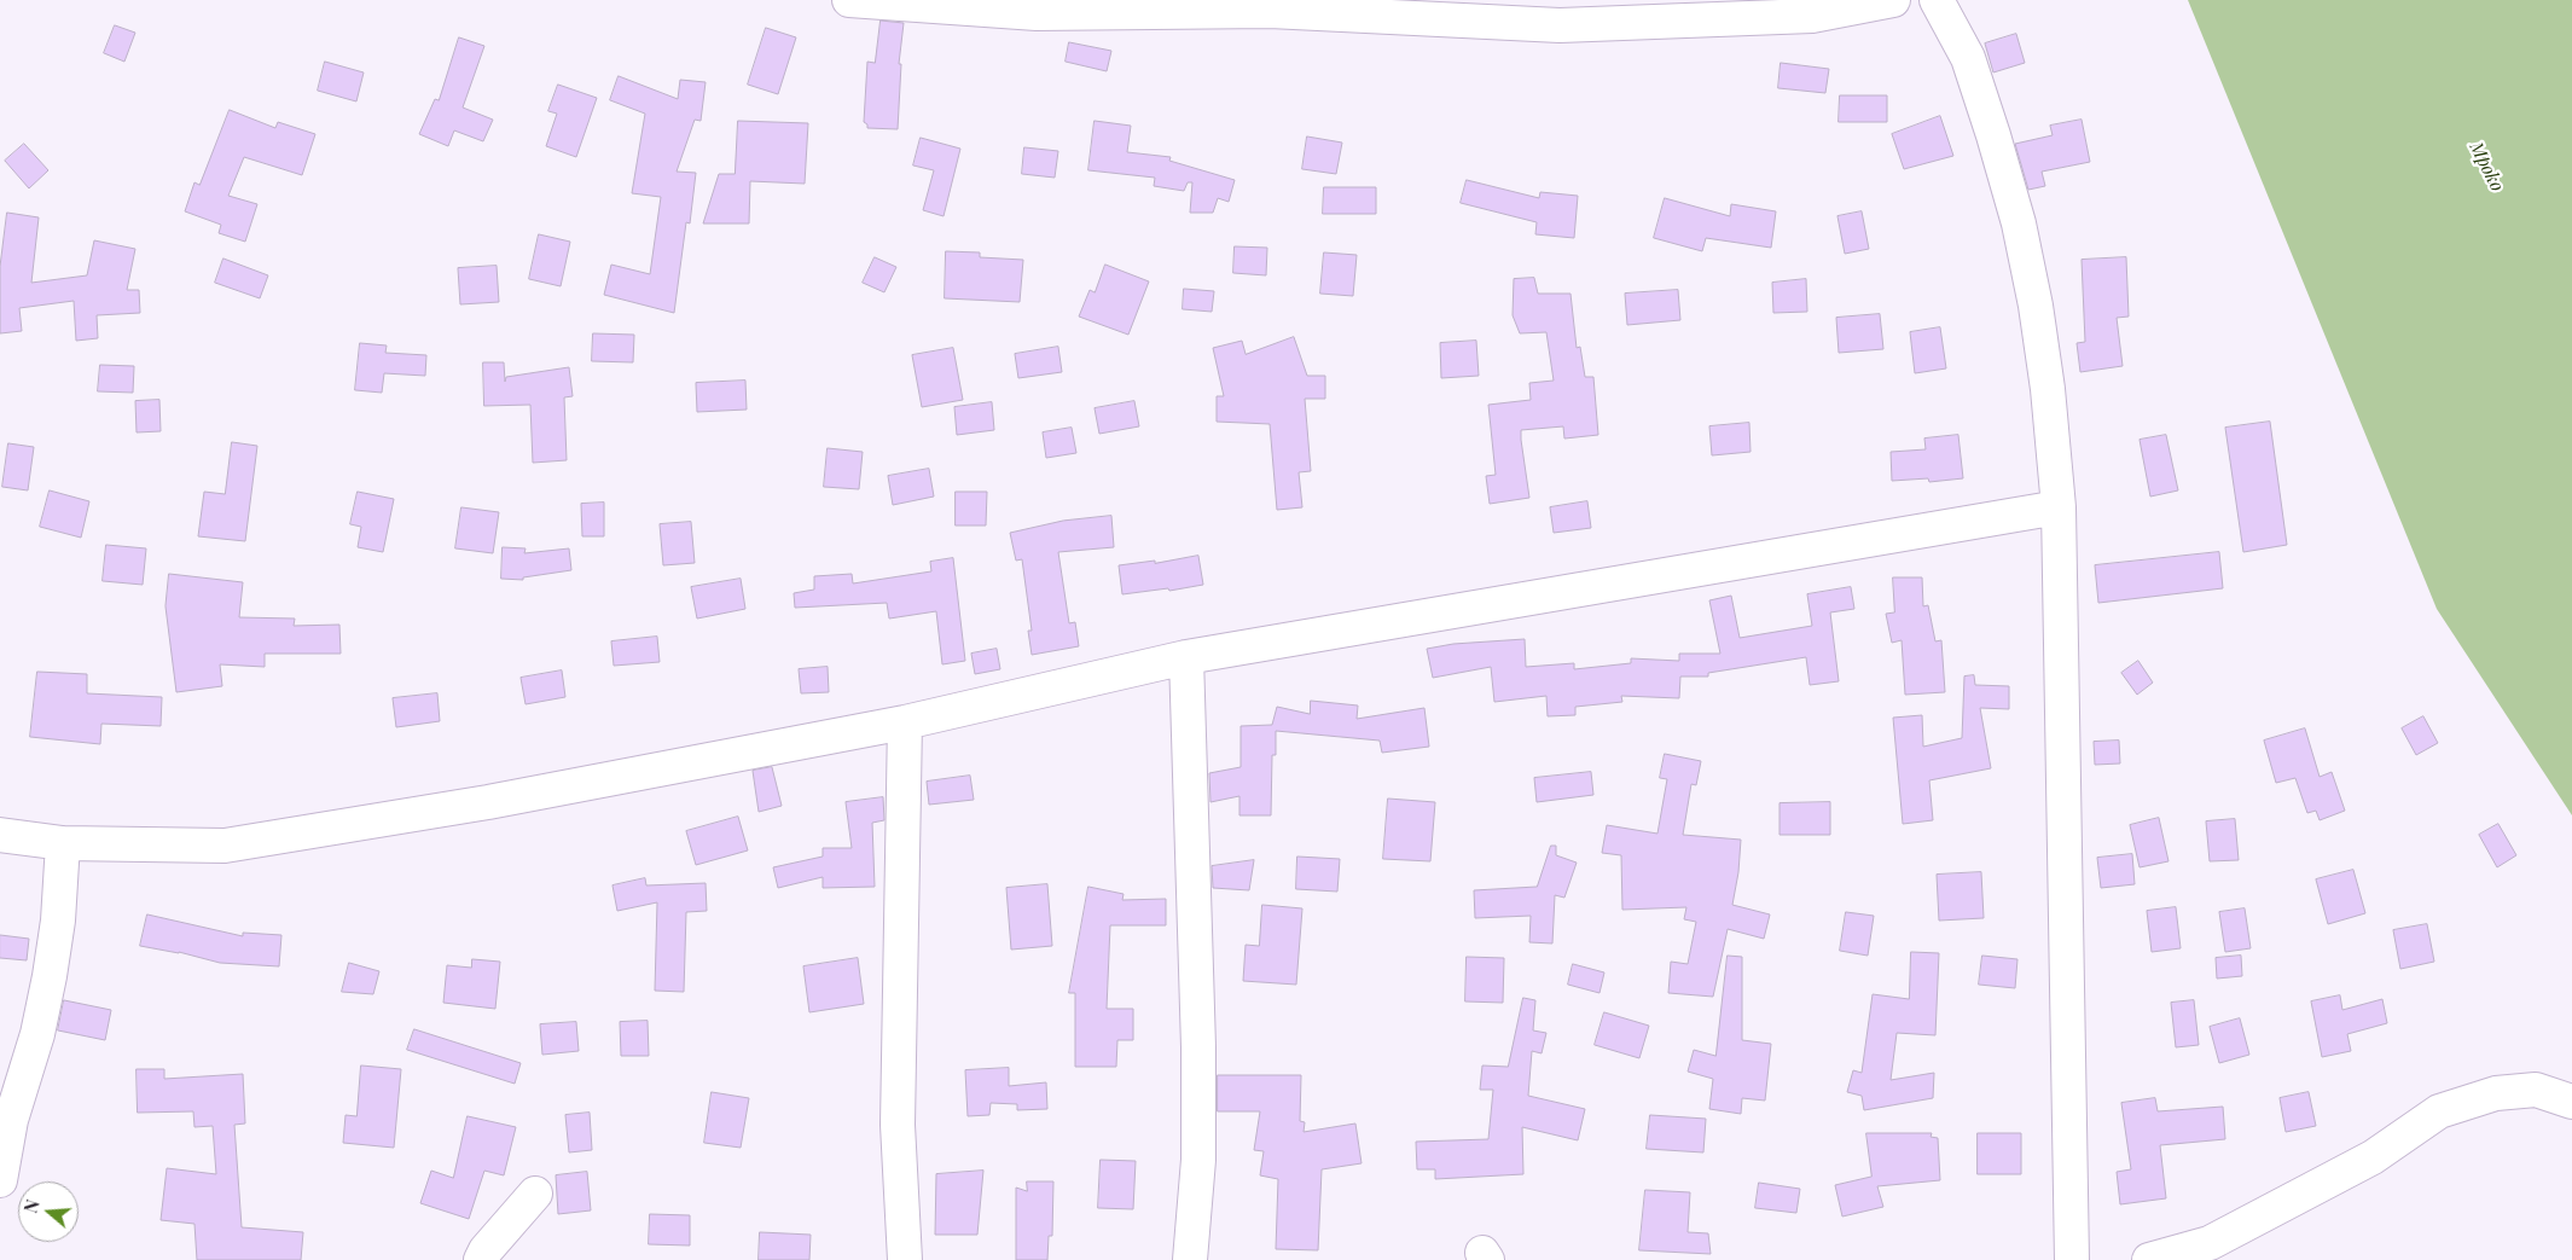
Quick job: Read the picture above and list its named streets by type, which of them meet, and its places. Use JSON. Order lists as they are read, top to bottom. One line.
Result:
{"water":["Mpoko"],"north":"left"}
